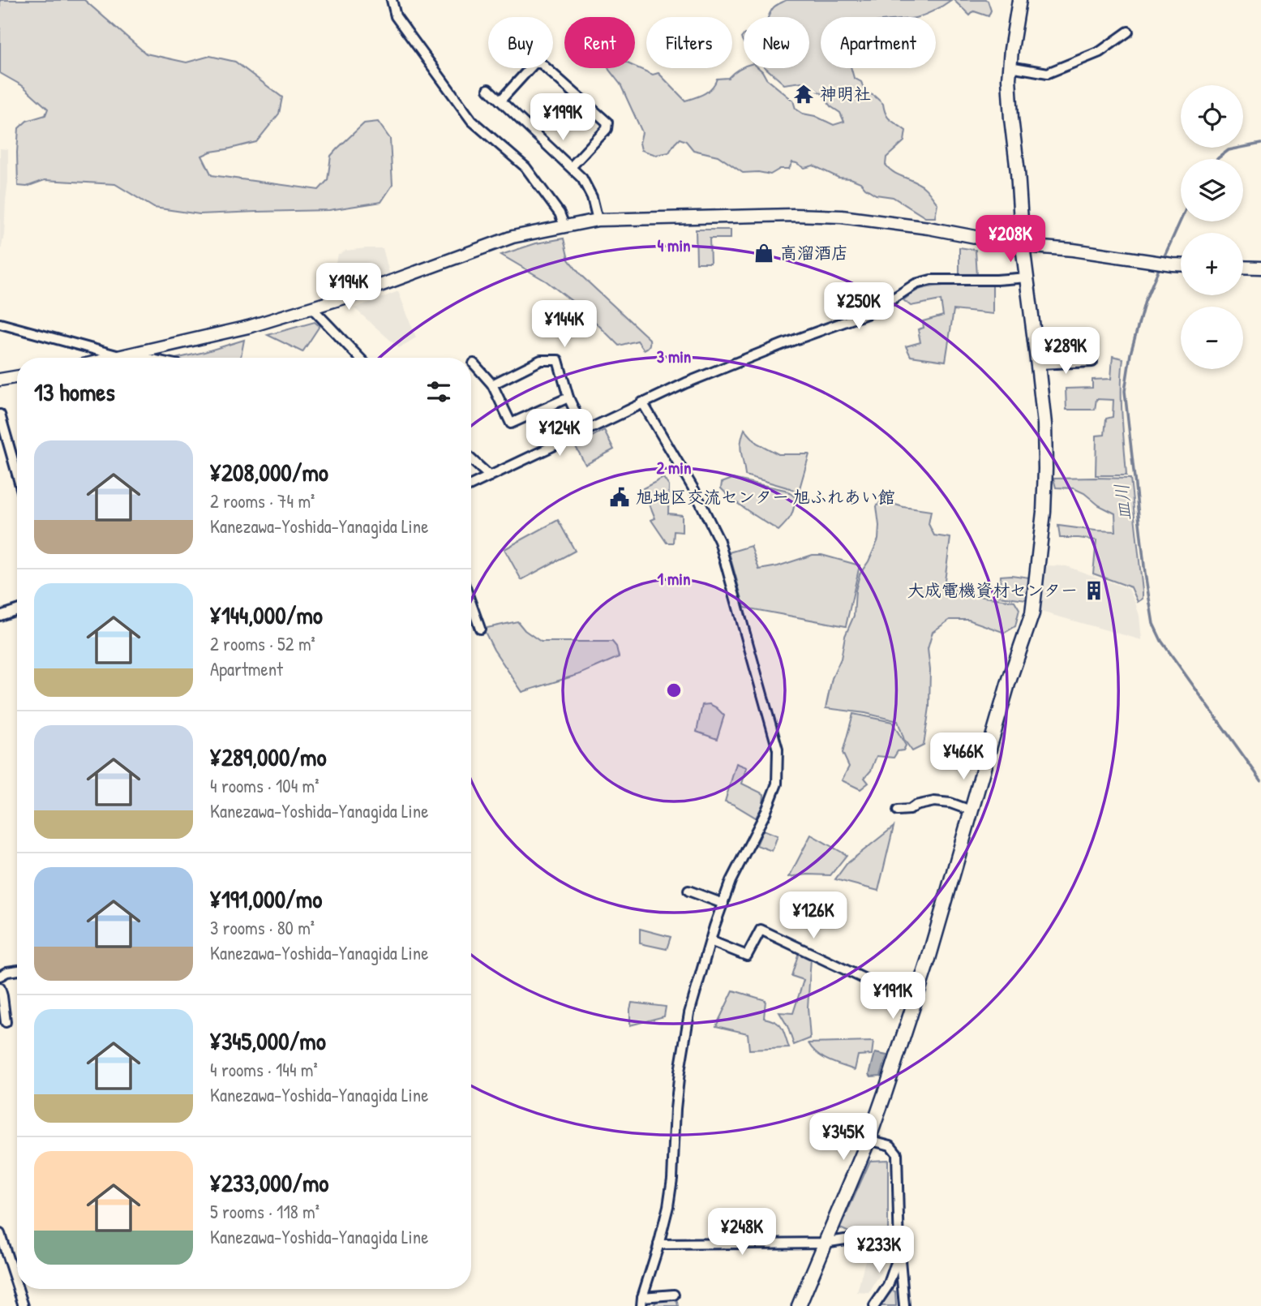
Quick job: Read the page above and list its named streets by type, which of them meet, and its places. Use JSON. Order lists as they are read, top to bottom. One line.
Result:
{"water":["皿川"],"places":{"temple":["神明社"],"shop":["高溜酒店"],"public building":["旭地区交流センター 旭ふれあい館"],"building":["大成電機資材センター"]},"page":{"chip":["Buy","Rent","Filters","New","Apartment"],"map_buttons":["+","−"],"price":["¥199K","¥208K","¥194K","¥250K","¥144K","¥289K","¥124K","¥466K","¥126K","¥191K","¥345K","¥248K","¥233K"],"heading":"13 homes","list":[{"name":"¥208,000/mo","note":"2 rooms · 74 m² · Kanezawa-Yoshida-Yanagida Line"},{"name":"¥144,000/mo","note":"2 rooms · 52 m² · Apartment"},{"name":"¥289,000/mo","note":"4 rooms · 104 m² · Kanezawa-Yoshida-Yanagida Line"},{"name":"¥191,000/mo","note":"3 rooms · 80 m² · Kanezawa-Yoshida-Yanagida Line"},{"name":"¥345,000/mo","note":"4 rooms · 144 m² · Kanezawa-Yoshida-Yanagida Line"},{"name":"¥233,000/mo","note":"5 rooms · 118 m² · Kanezawa-Yoshida-Yanagida Line"}]},"rings":["4 min","3 min","2 min","1 min"]}
